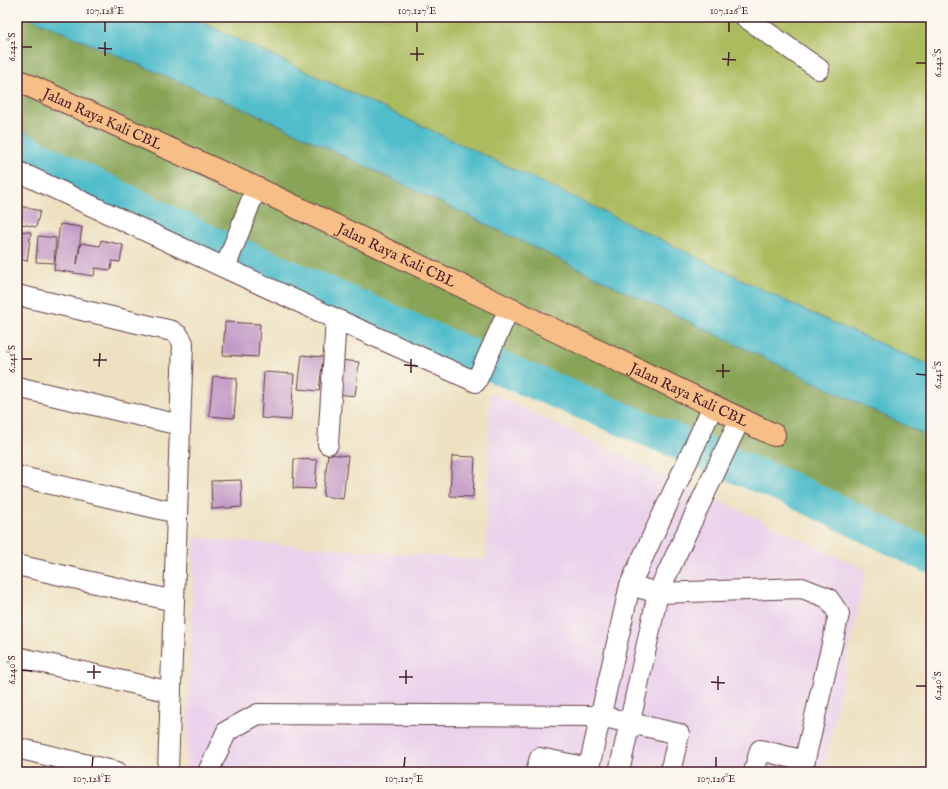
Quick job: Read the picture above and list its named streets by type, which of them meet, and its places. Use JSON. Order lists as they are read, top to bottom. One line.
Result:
{"streets":{"main road":["Jalan Raya Kali CBL"]},"coordinates":["107.128°E","107.127°E","107.126°E","6.242°S","6.241°S","6.240°S"]}
